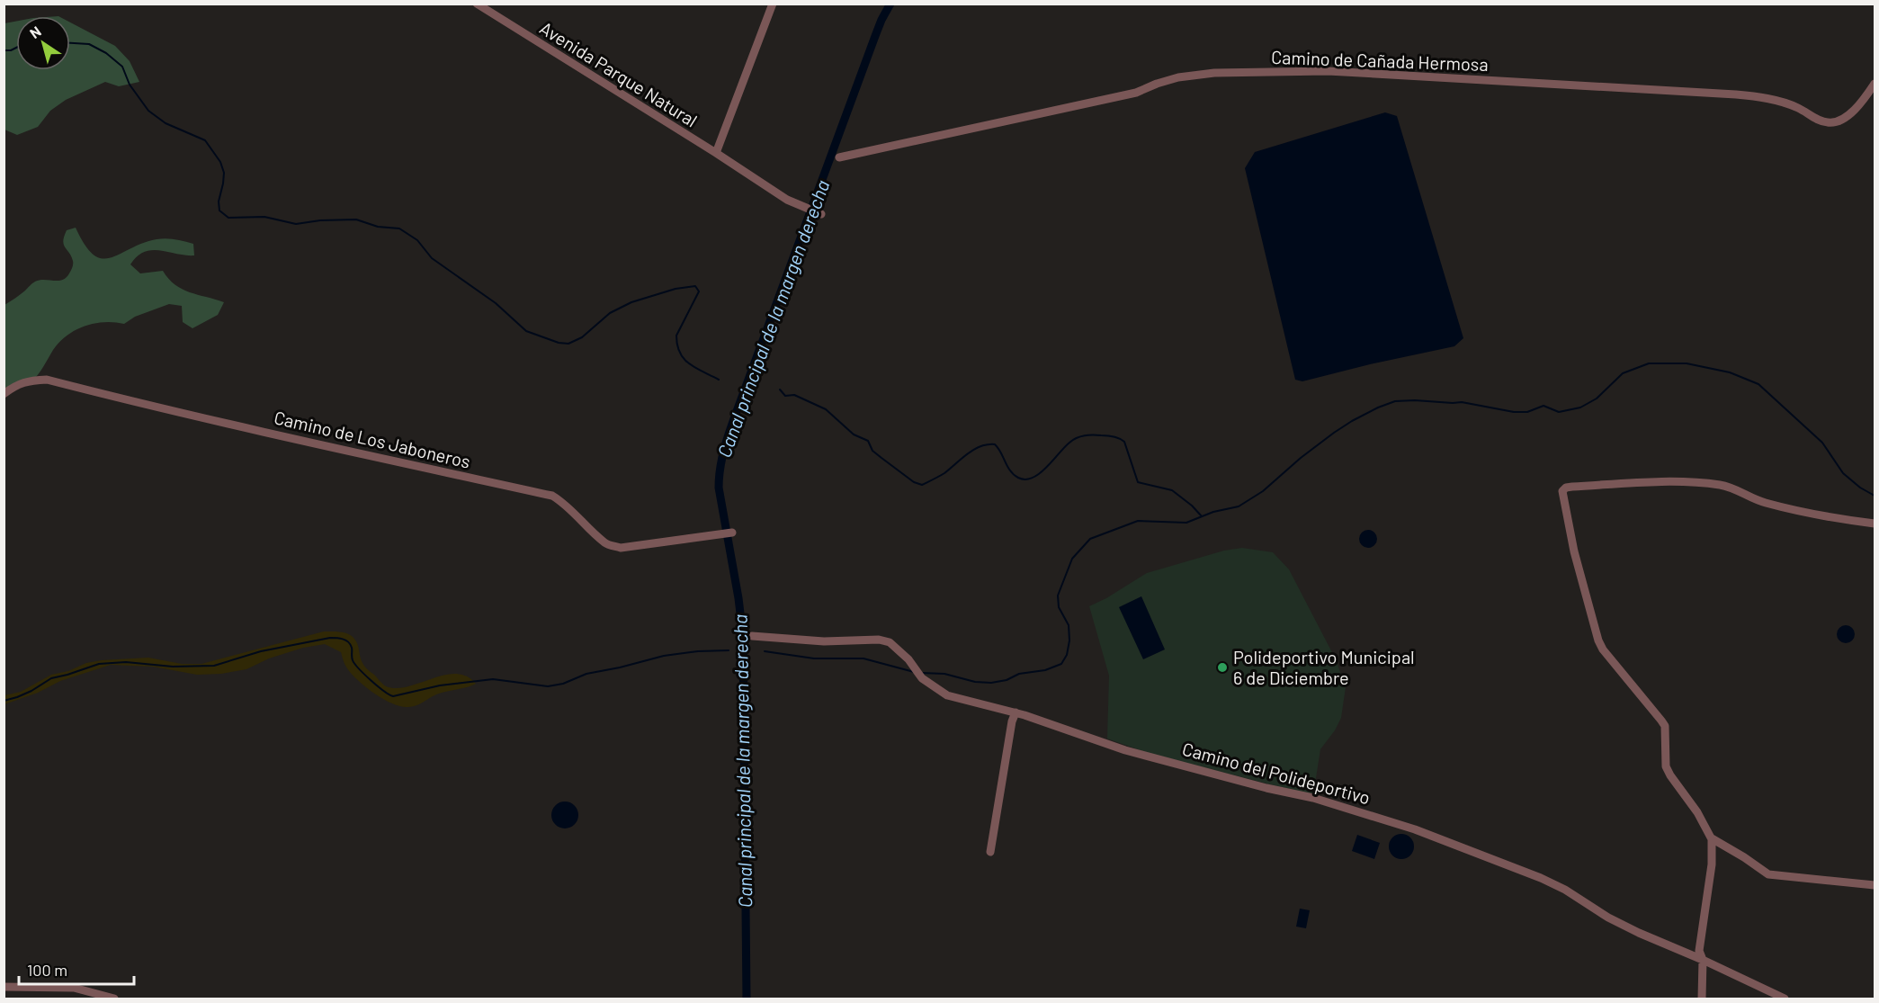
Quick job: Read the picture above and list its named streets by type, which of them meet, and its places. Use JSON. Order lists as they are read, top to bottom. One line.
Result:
{"streets":{"street":["Camino de Cañada Hermosa","Avenida Parque Natural","Camino de Los Jaboneros","Camino del Polideportivo"]},"water":["Canal principal de la margen derecha"],"places":["Polideportivo Municipal 6 de Diciembre"],"scale_bar":"100 m","north":"top left"}
